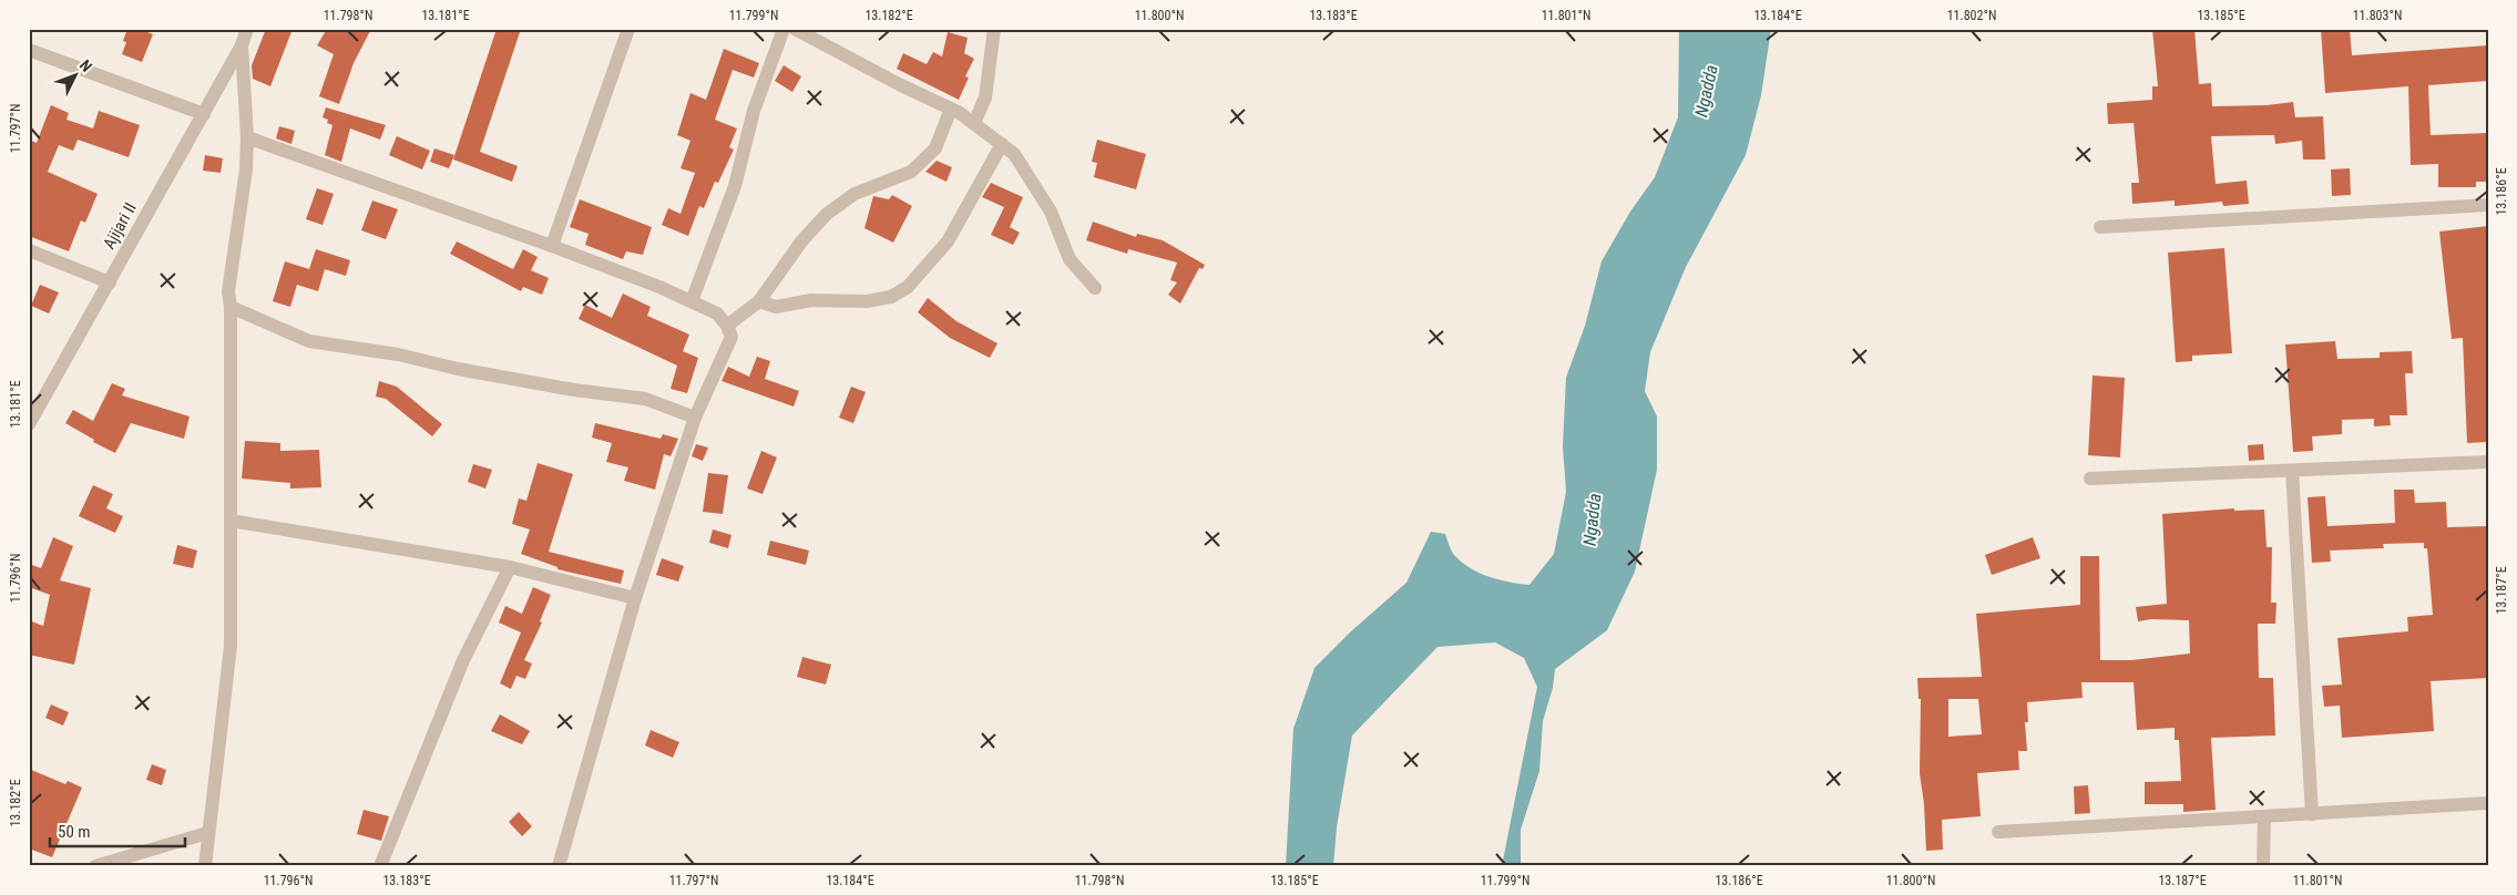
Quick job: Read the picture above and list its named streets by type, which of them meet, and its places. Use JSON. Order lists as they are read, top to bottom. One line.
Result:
{"streets":{"street":["Ajijari II"]},"water":["Ngadda"],"scale_bar":"50 m","north":"top right","coordinates":["11.798°N","13.181°E","11.799°N","13.182°E","11.800°N","13.183°E","11.801°N","13.184°E","11.802°N","13.185°E","11.803°N","11.797°N","13.186°E","11.796°N","13.187°E"]}
